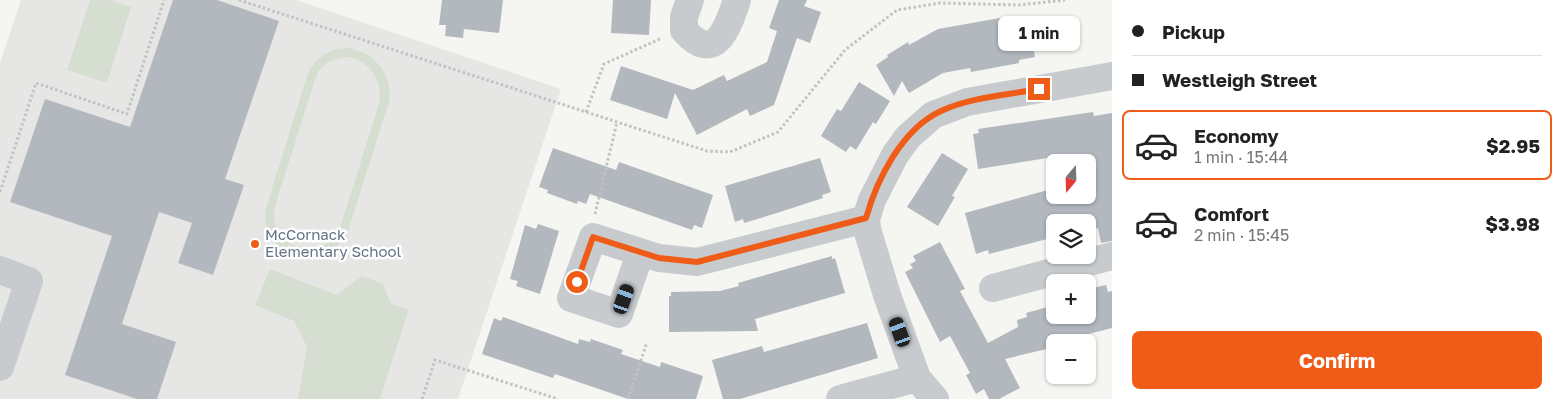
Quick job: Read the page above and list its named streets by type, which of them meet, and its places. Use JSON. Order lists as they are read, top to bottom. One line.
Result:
{"places":["McCornack Elementary School"],"north":"bottom","page":{"banner":["Pickup","Westleigh Street"],"bubble":"1 min","list":[{"name":"Economy","note":"1 min · 15:44","value":"$2.95"},{"name":"Comfort","note":"2 min · 15:45","value":"$3.98"}],"map_buttons":["+","−"],"buttons":"Confirm"}}
